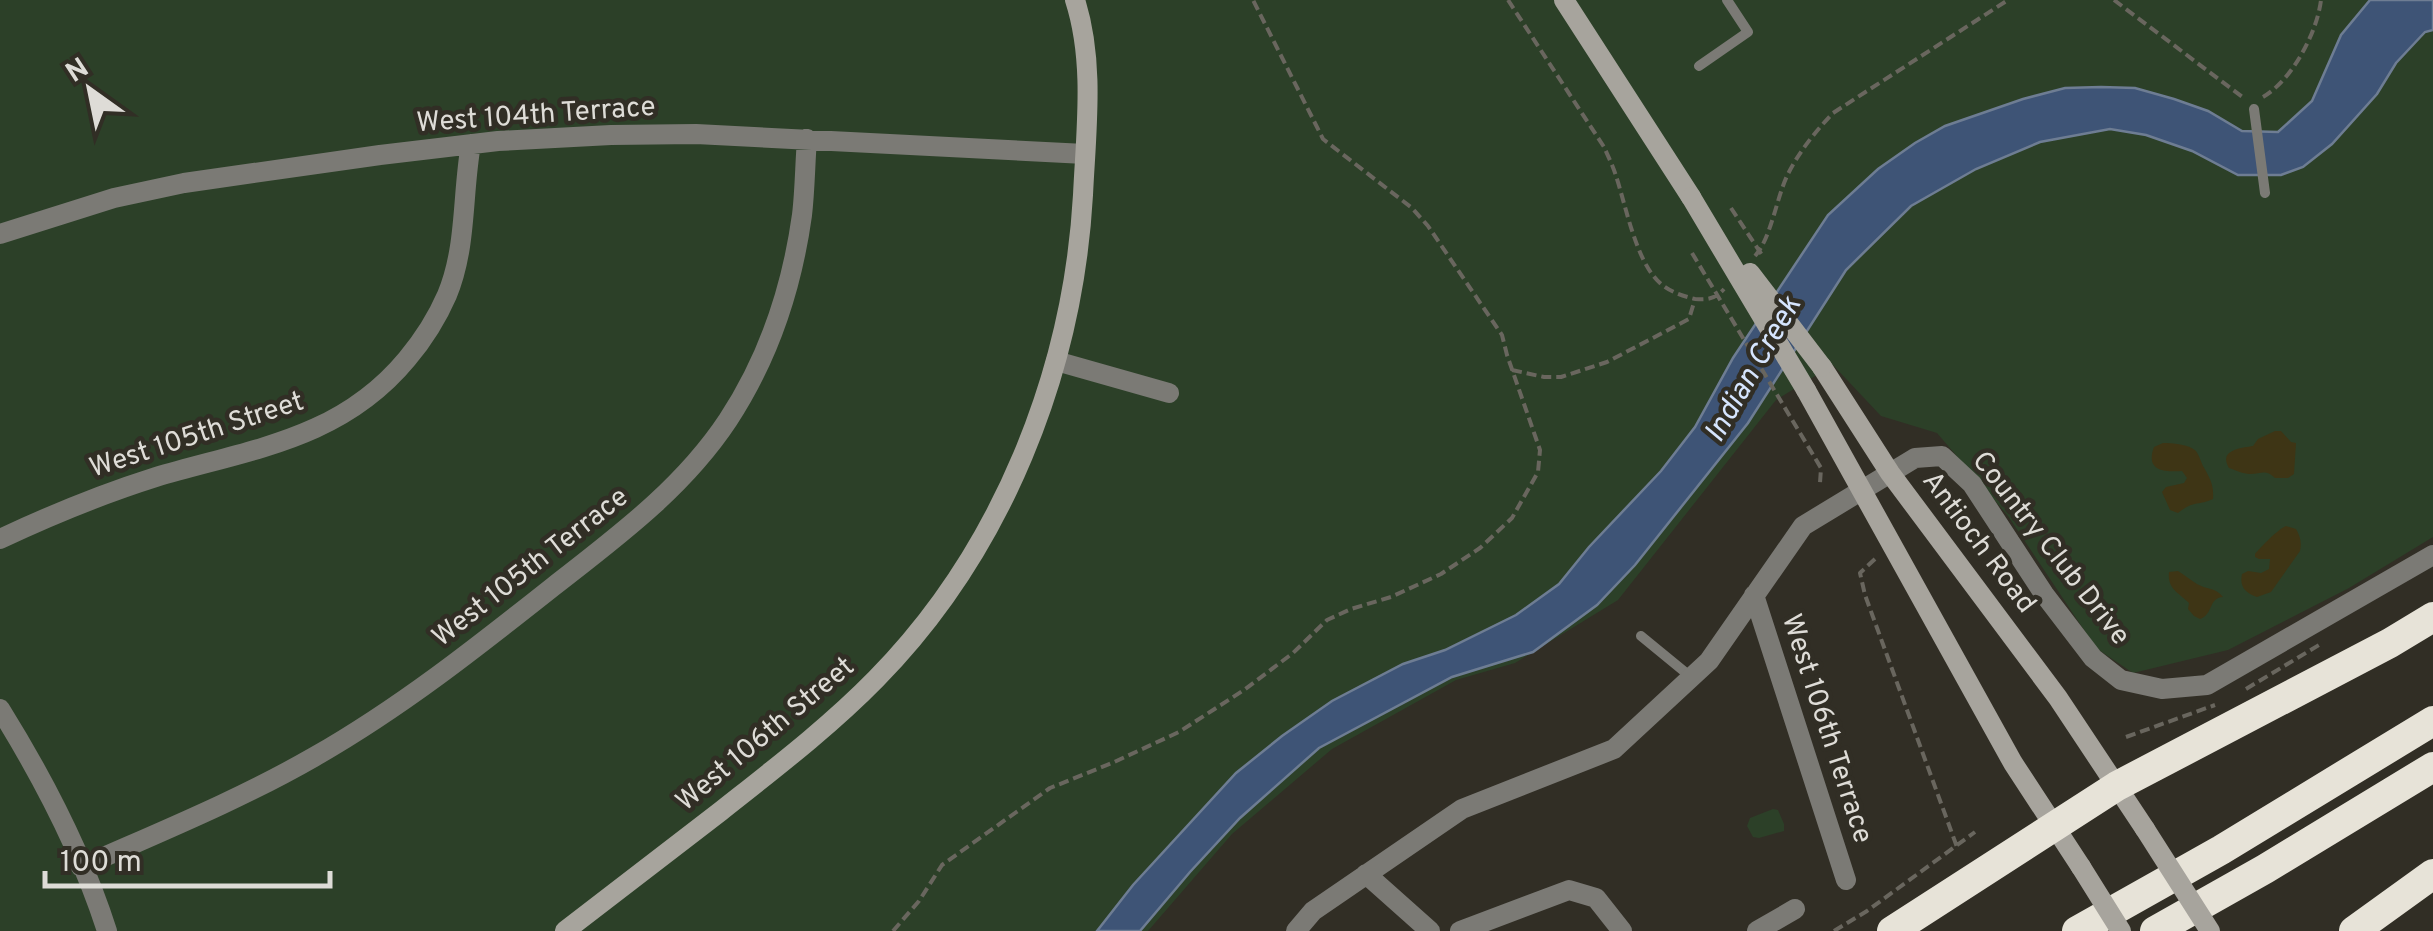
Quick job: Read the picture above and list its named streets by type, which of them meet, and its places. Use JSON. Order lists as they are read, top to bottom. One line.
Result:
{"streets":{"main road":["Antioch Road","West 106th Street"],"street":["West 104th Terrace","West 105th Street","Country Club Drive","West 105th Terrace","West 106th Terrace"]},"crossings":[["West 104th Terrace","West 105th Street"],["West 104th Terrace","West 105th Terrace"],["West 104th Terrace","West 106th Street"],["Antioch Road","Country Club Drive"],["Antioch Road","West 106th Terrace"],["Country Club Drive","West 106th Terrace"]],"water":["Indian Creek"],"scale_bar":"100 m","north":"top left"}
